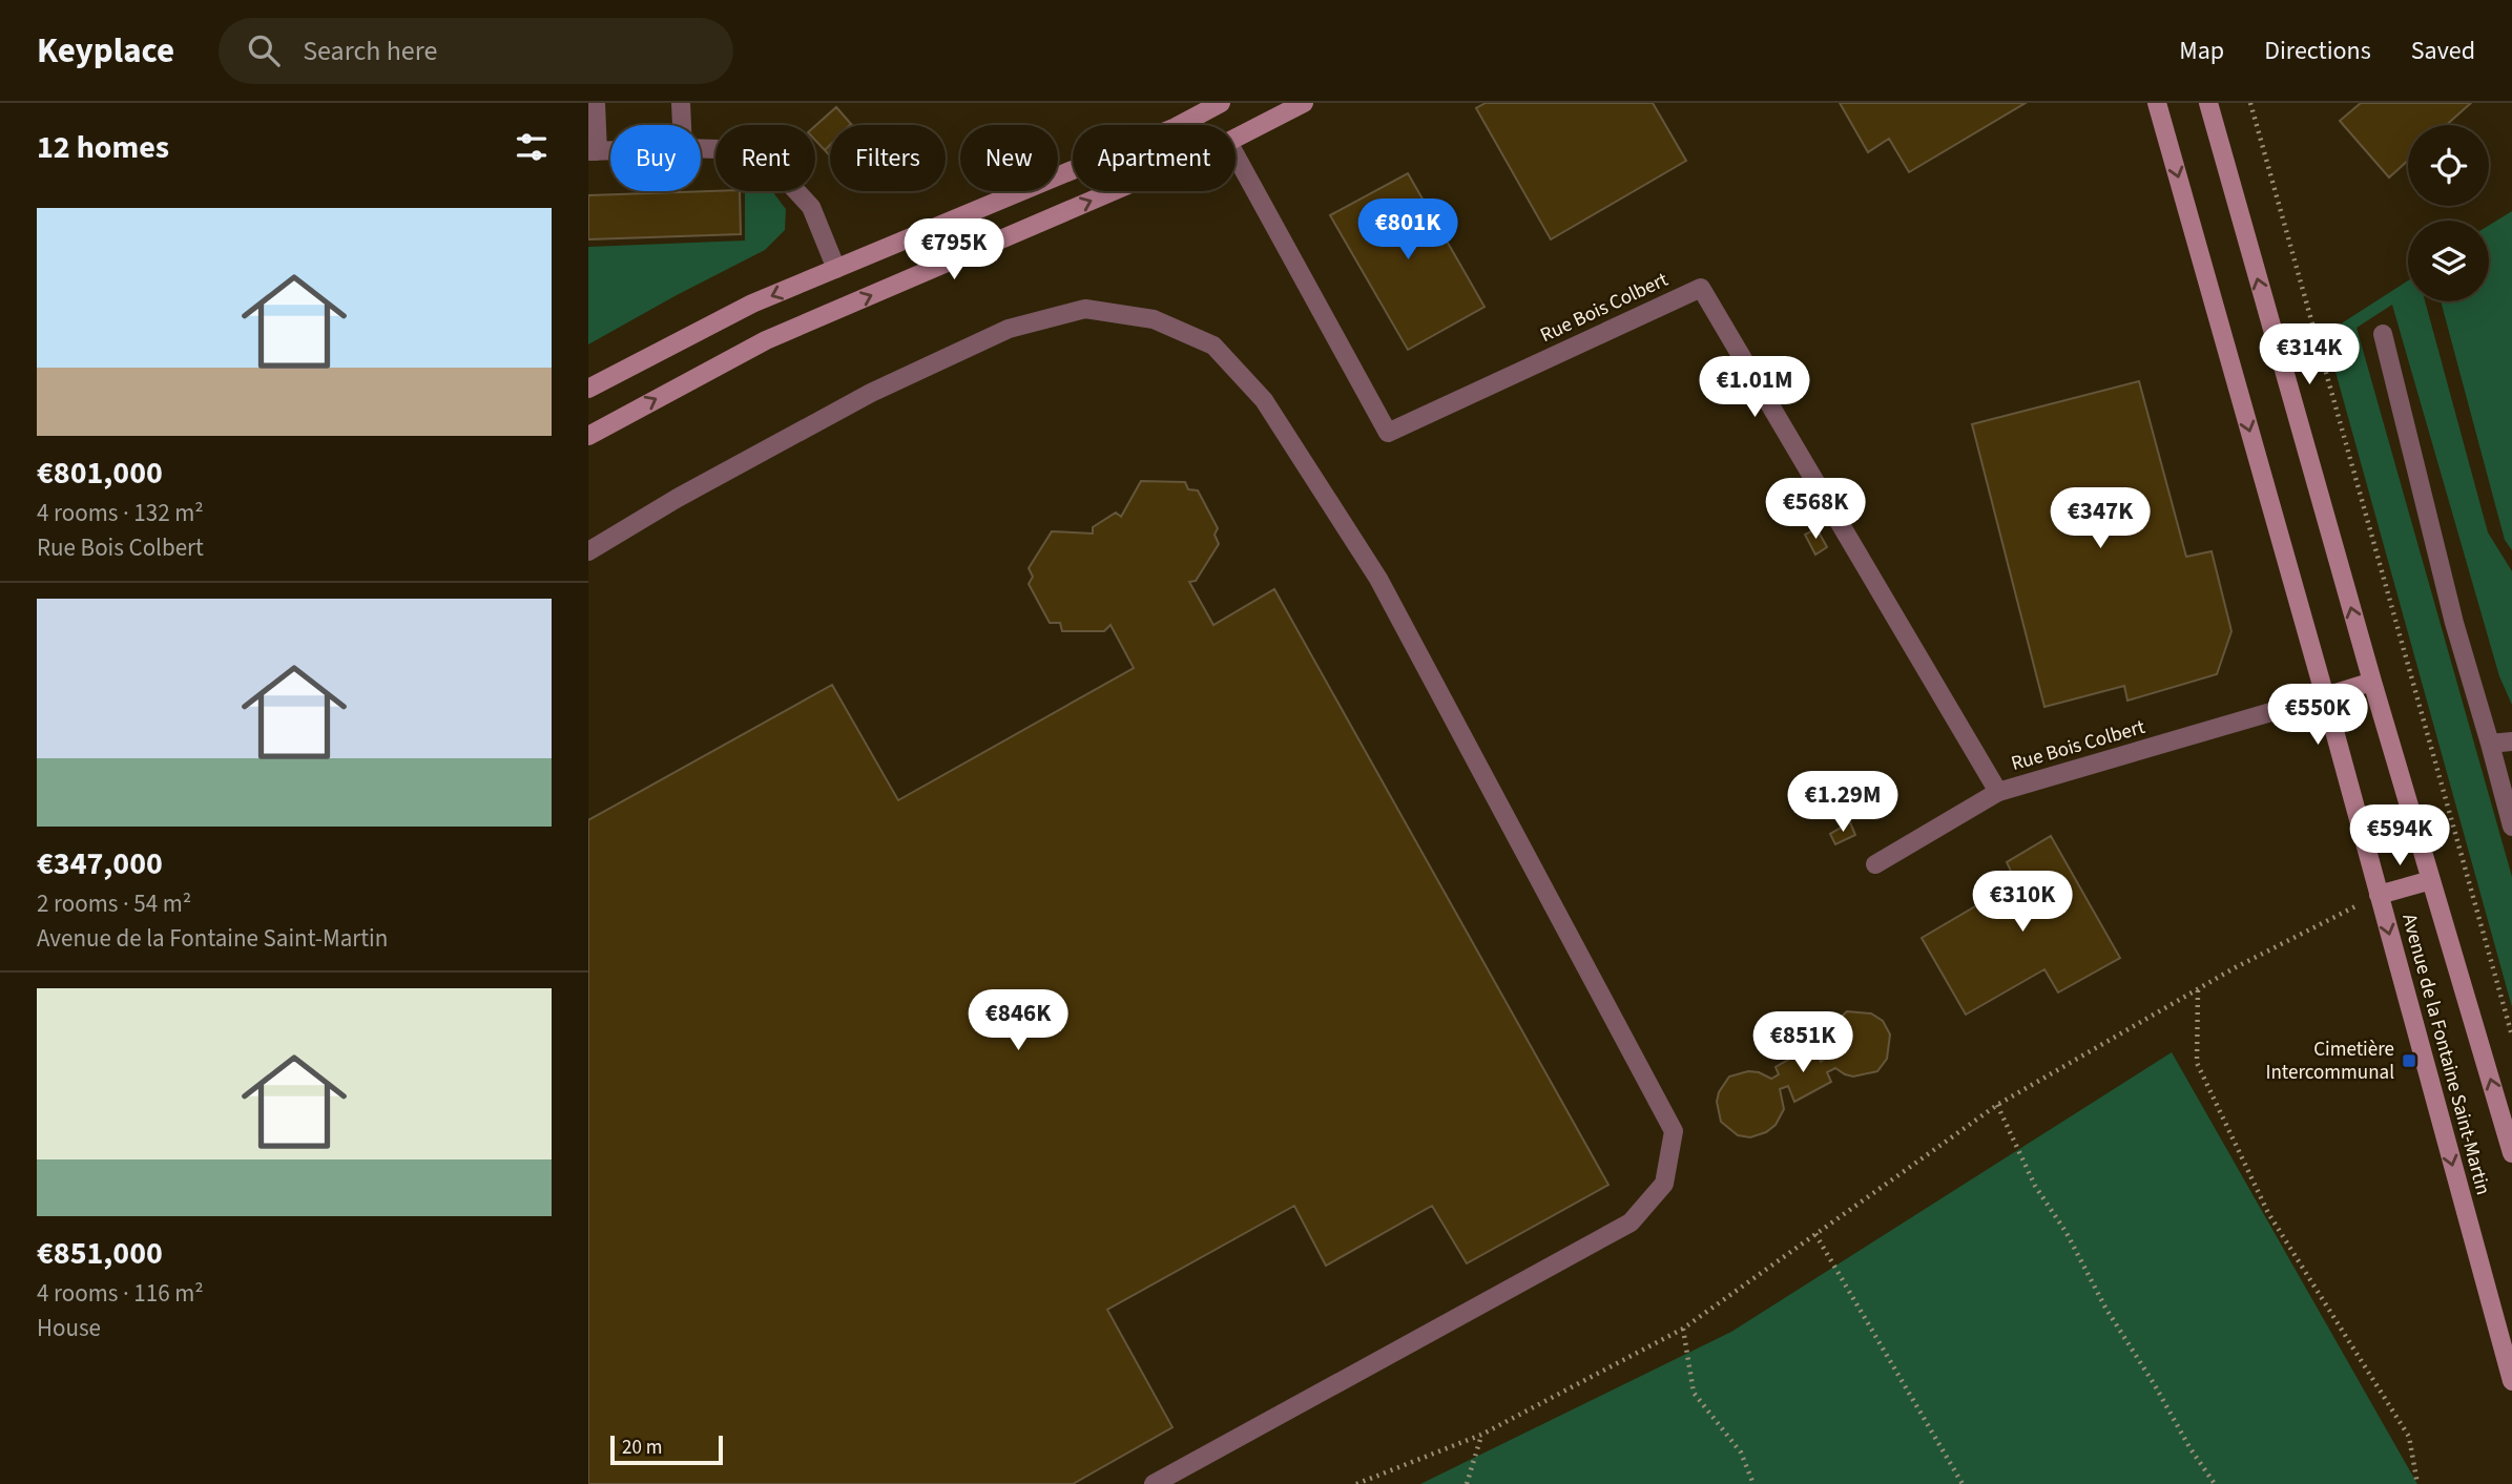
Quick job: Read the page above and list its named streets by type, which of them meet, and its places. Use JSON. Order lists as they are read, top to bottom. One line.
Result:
{"streets":{"main road":["Avenue de la Fontaine Saint-Martin"],"street":["Rue Bois Colbert"]},"crossings":[["Rue Bois Colbert","Avenue de la Fontaine Saint-Martin"]],"places":{"transit":["Cimetière Intercommunal"]},"scale_bar":"20 m","page":{"header":"Keyplace","search":"Search here","nav":["Map","Directions","Saved"],"heading":"12 homes","chip":["Buy","Rent","Filters","New","Apartment"],"list":[{"name":"€801,000","note":"4 rooms · 132 m² · Rue Bois Colbert"},{"name":"€347,000","note":"2 rooms · 54 m² · Avenue de la Fontaine Saint-Martin"},{"name":"€851,000","note":"4 rooms · 116 m² · House"}],"price":["€801K","€795K","€314K","€1.01M","€568K","€347K","€550K","€1.29M","€594K","€310K","€846K","€851K"],"scale":"20 m"}}
